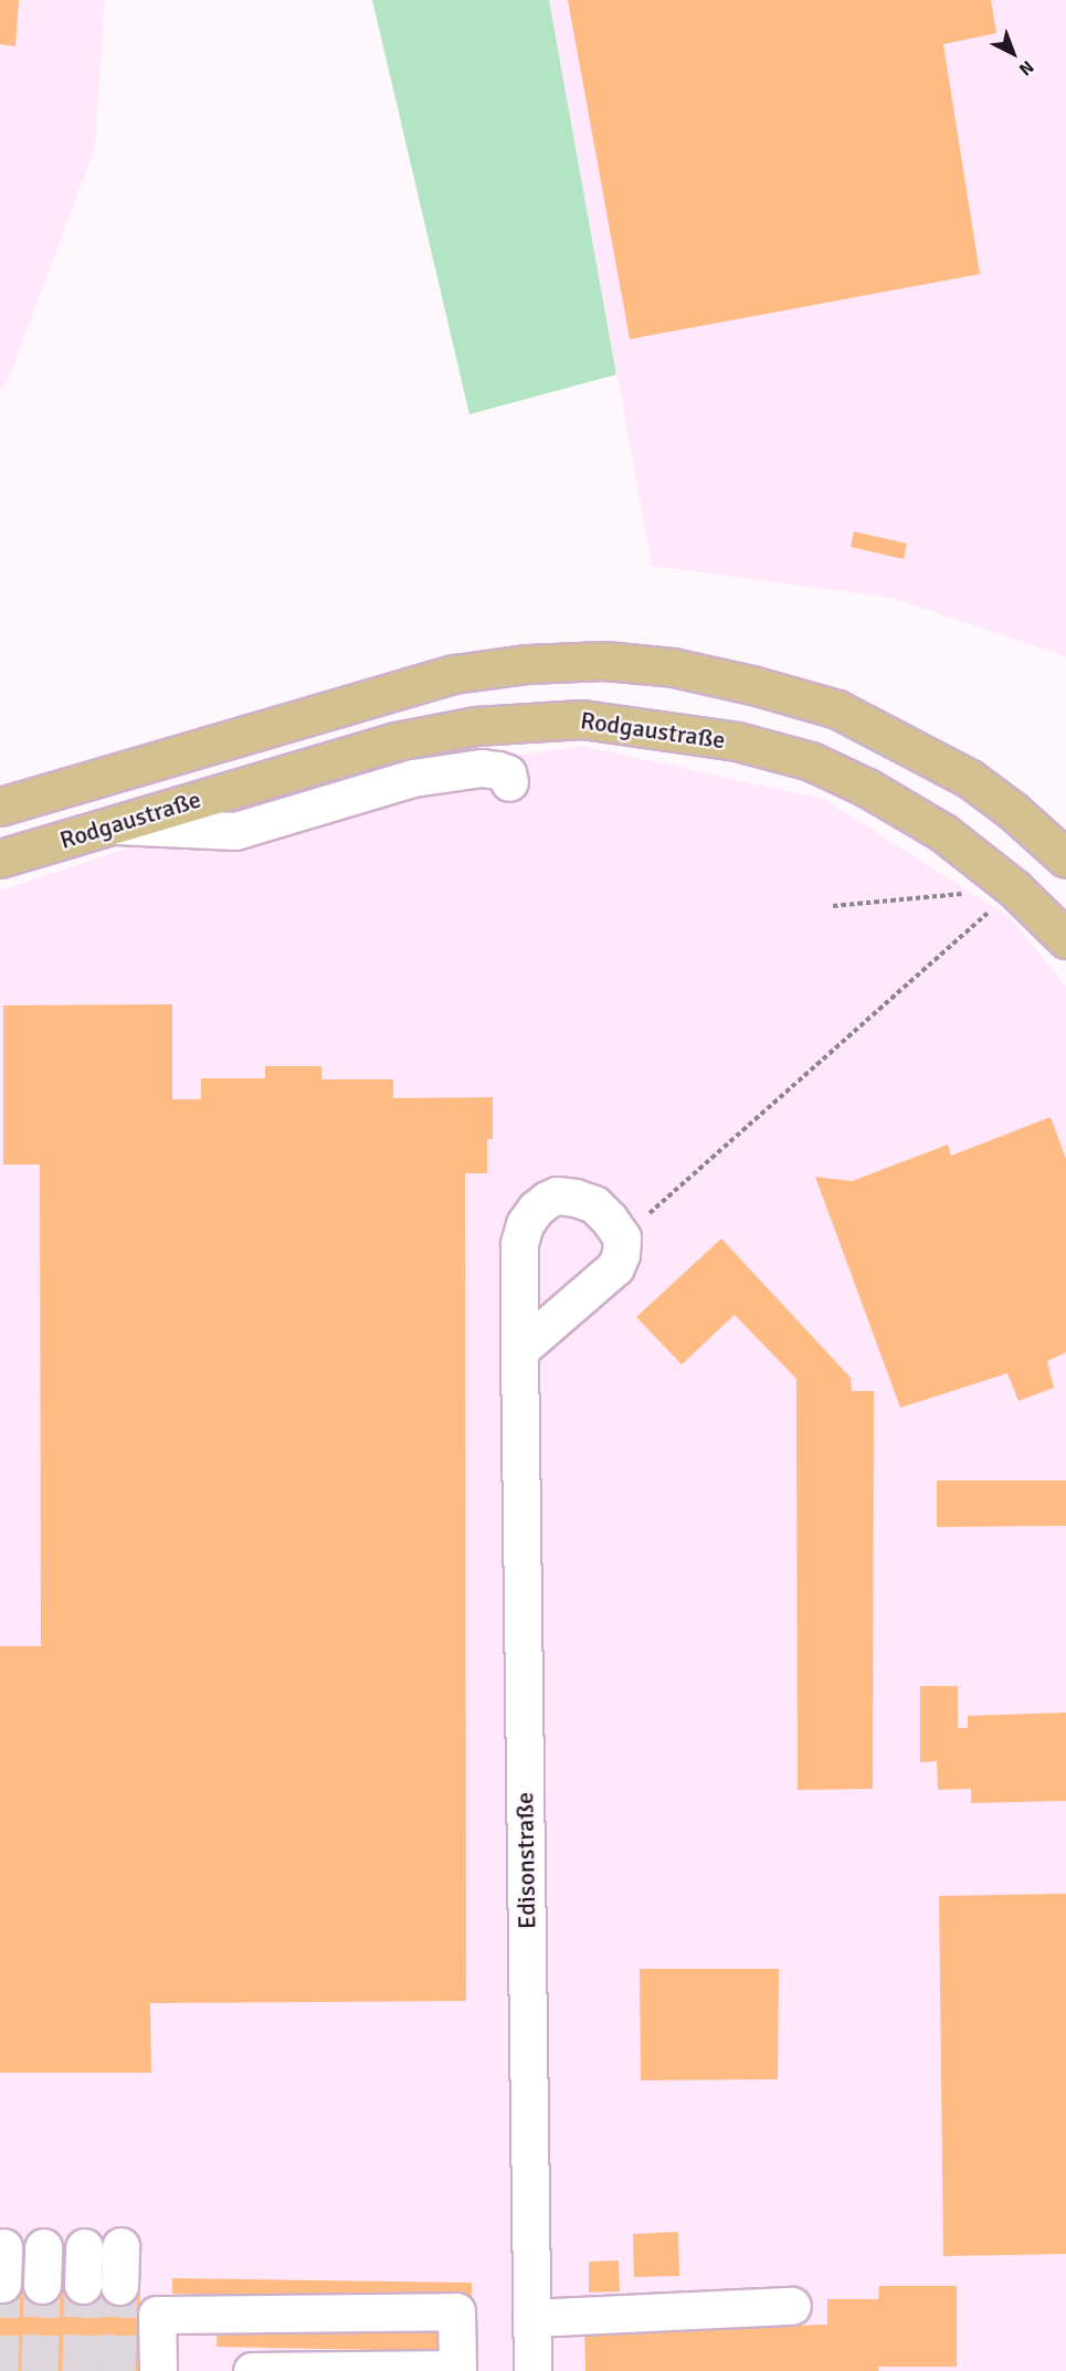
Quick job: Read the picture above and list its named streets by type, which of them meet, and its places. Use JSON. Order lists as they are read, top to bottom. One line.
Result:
{"streets":{"main road":["Rodgaustraße"],"street":["Edisonstraße"]},"north":"bottom right"}
